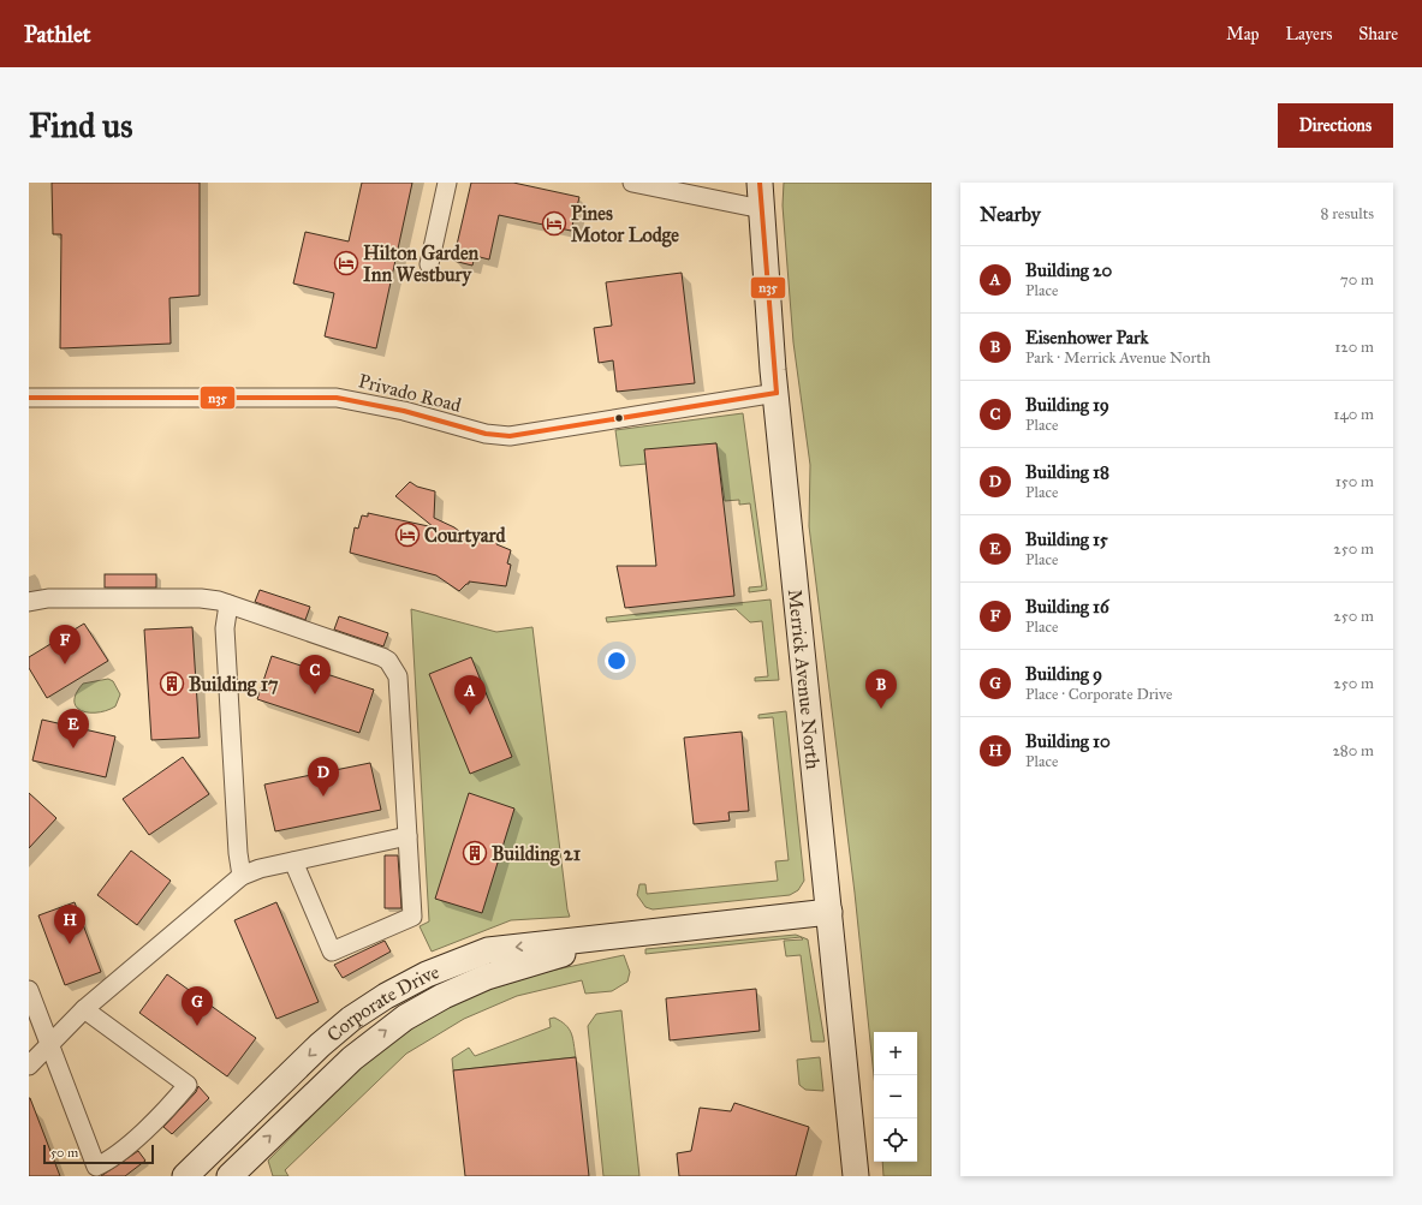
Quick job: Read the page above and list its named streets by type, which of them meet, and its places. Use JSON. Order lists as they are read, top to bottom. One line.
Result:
{"streets":{"main road":["Merrick Avenue North","Corporate Drive"],"street":["Privado Road"]},"crossings":[["Privado Road","Merrick Avenue North"],["Merrick Avenue North","Corporate Drive"]],"places":{"hotel":["Pines Motor Lodge","Hilton Garden Inn Westbury","Courtyard"],"building":["Building 17","Building 21"]},"lines":["transit line n35"],"scale_bar":"50 m","page":{"header":"Pathlet","nav":["Map","Layers","Share"],"buttons":"Directions","title":"Find us","heading":["Nearby","8 results"],"list":[{"mark":"A","name":"Building 20","note":"Place","value":"70 m"},{"mark":"B","name":"Eisenhower Park","note":"Park · Merrick Avenue North","value":"120 m"},{"mark":"C","name":"Building 19","note":"Place","value":"140 m"},{"mark":"D","name":"Building 18","note":"Place","value":"150 m"},{"mark":"E","name":"Building 15","note":"Place","value":"250 m"},{"mark":"F","name":"Building 16","note":"Place","value":"250 m"},{"mark":"G","name":"Building 9","note":"Place · Corporate Drive","value":"250 m"},{"mark":"H","name":"Building 10","note":"Place","value":"280 m"}],"pins":["F","C","B","A","E","D","H","G"],"map_buttons":["+","−"],"scale":"50 m"}}
